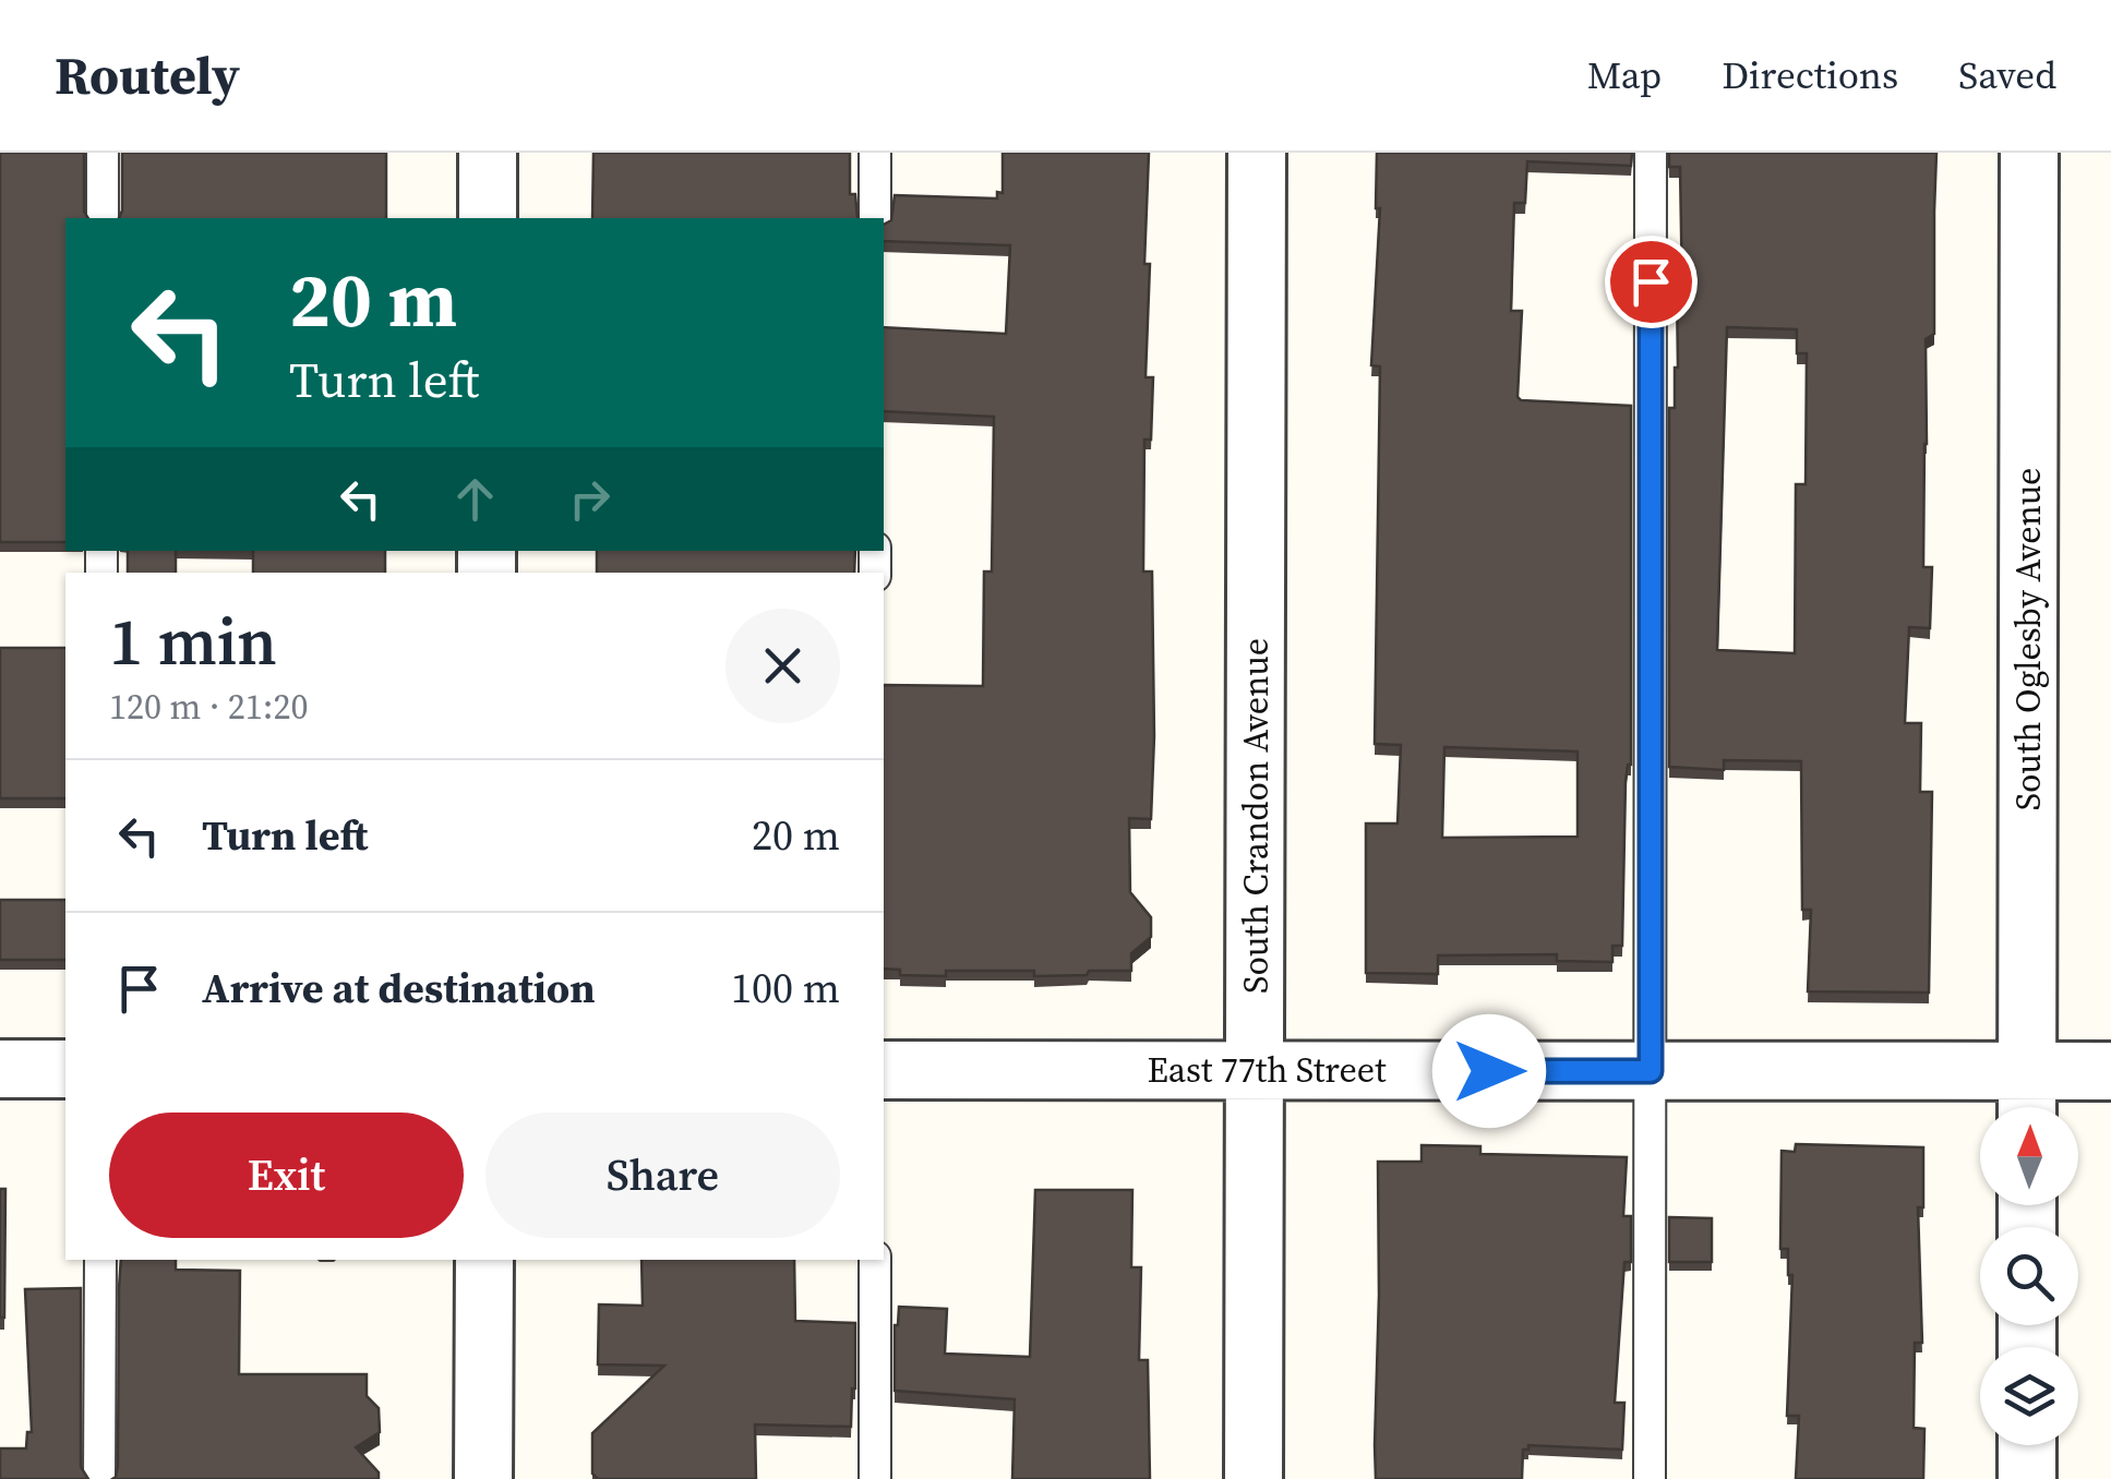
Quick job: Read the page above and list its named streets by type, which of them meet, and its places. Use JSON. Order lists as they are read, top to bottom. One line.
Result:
{"streets":{"street":["South Oglesby Avenue","South Crandon Avenue","East 77th Street"]},"crossings":[["South Oglesby Avenue","East 77th Street"],["South Crandon Avenue","East 77th Street"]],"north":"top","page":{"header":"Routely","nav":["Map","Directions","Saved"],"turn":["20 m","Turn left"],"heading":["1 min","120 m · 21:20"],"list":[{"name":"Turn left","value":"20 m"},{"name":"Arrive at destination","value":"100 m"}],"buttons":["Exit","Share"]}}
